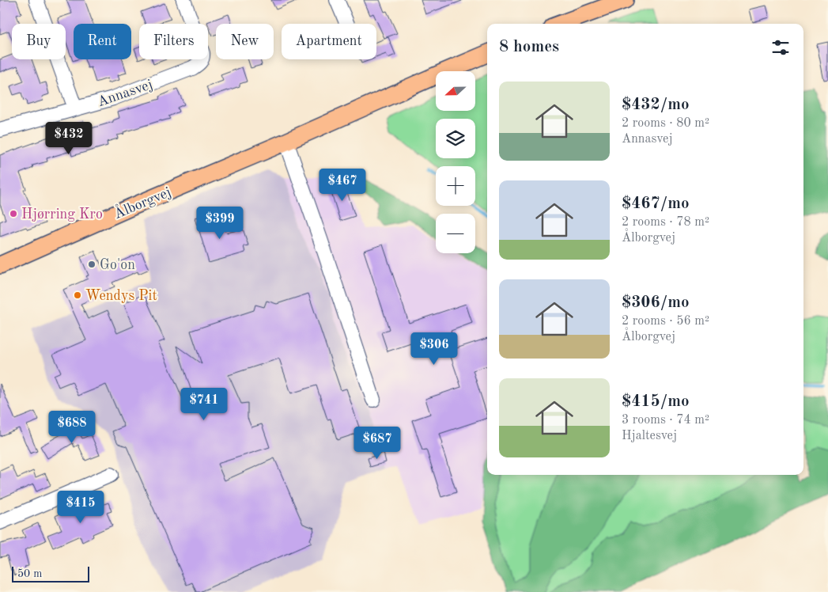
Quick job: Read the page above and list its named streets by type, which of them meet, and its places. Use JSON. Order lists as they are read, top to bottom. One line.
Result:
{"streets":{"main road":["Ålborgvej"],"street":["Annasvej"]},"places":["Hjørring Kro","Go'on","Wendys Pit"],"scale_bar":"50 m","north":"left","page":{"chip":["Buy","Rent","Filters","New","Apartment"],"heading":"8 homes","map_buttons":["+","−"],"list":[{"name":"$432/mo","note":"2 rooms · 80 m² · Annasvej"},{"name":"$467/mo","note":"2 rooms · 78 m² · Ålborgvej"},{"name":"$306/mo","note":"2 rooms · 56 m² · Ålborgvej"},{"name":"$415/mo","note":"3 rooms · 74 m² · Hjaltesvej"}],"price":["$432","$467","$399","$306","$741","$688","$687","$415"],"scale":"50 m"}}
